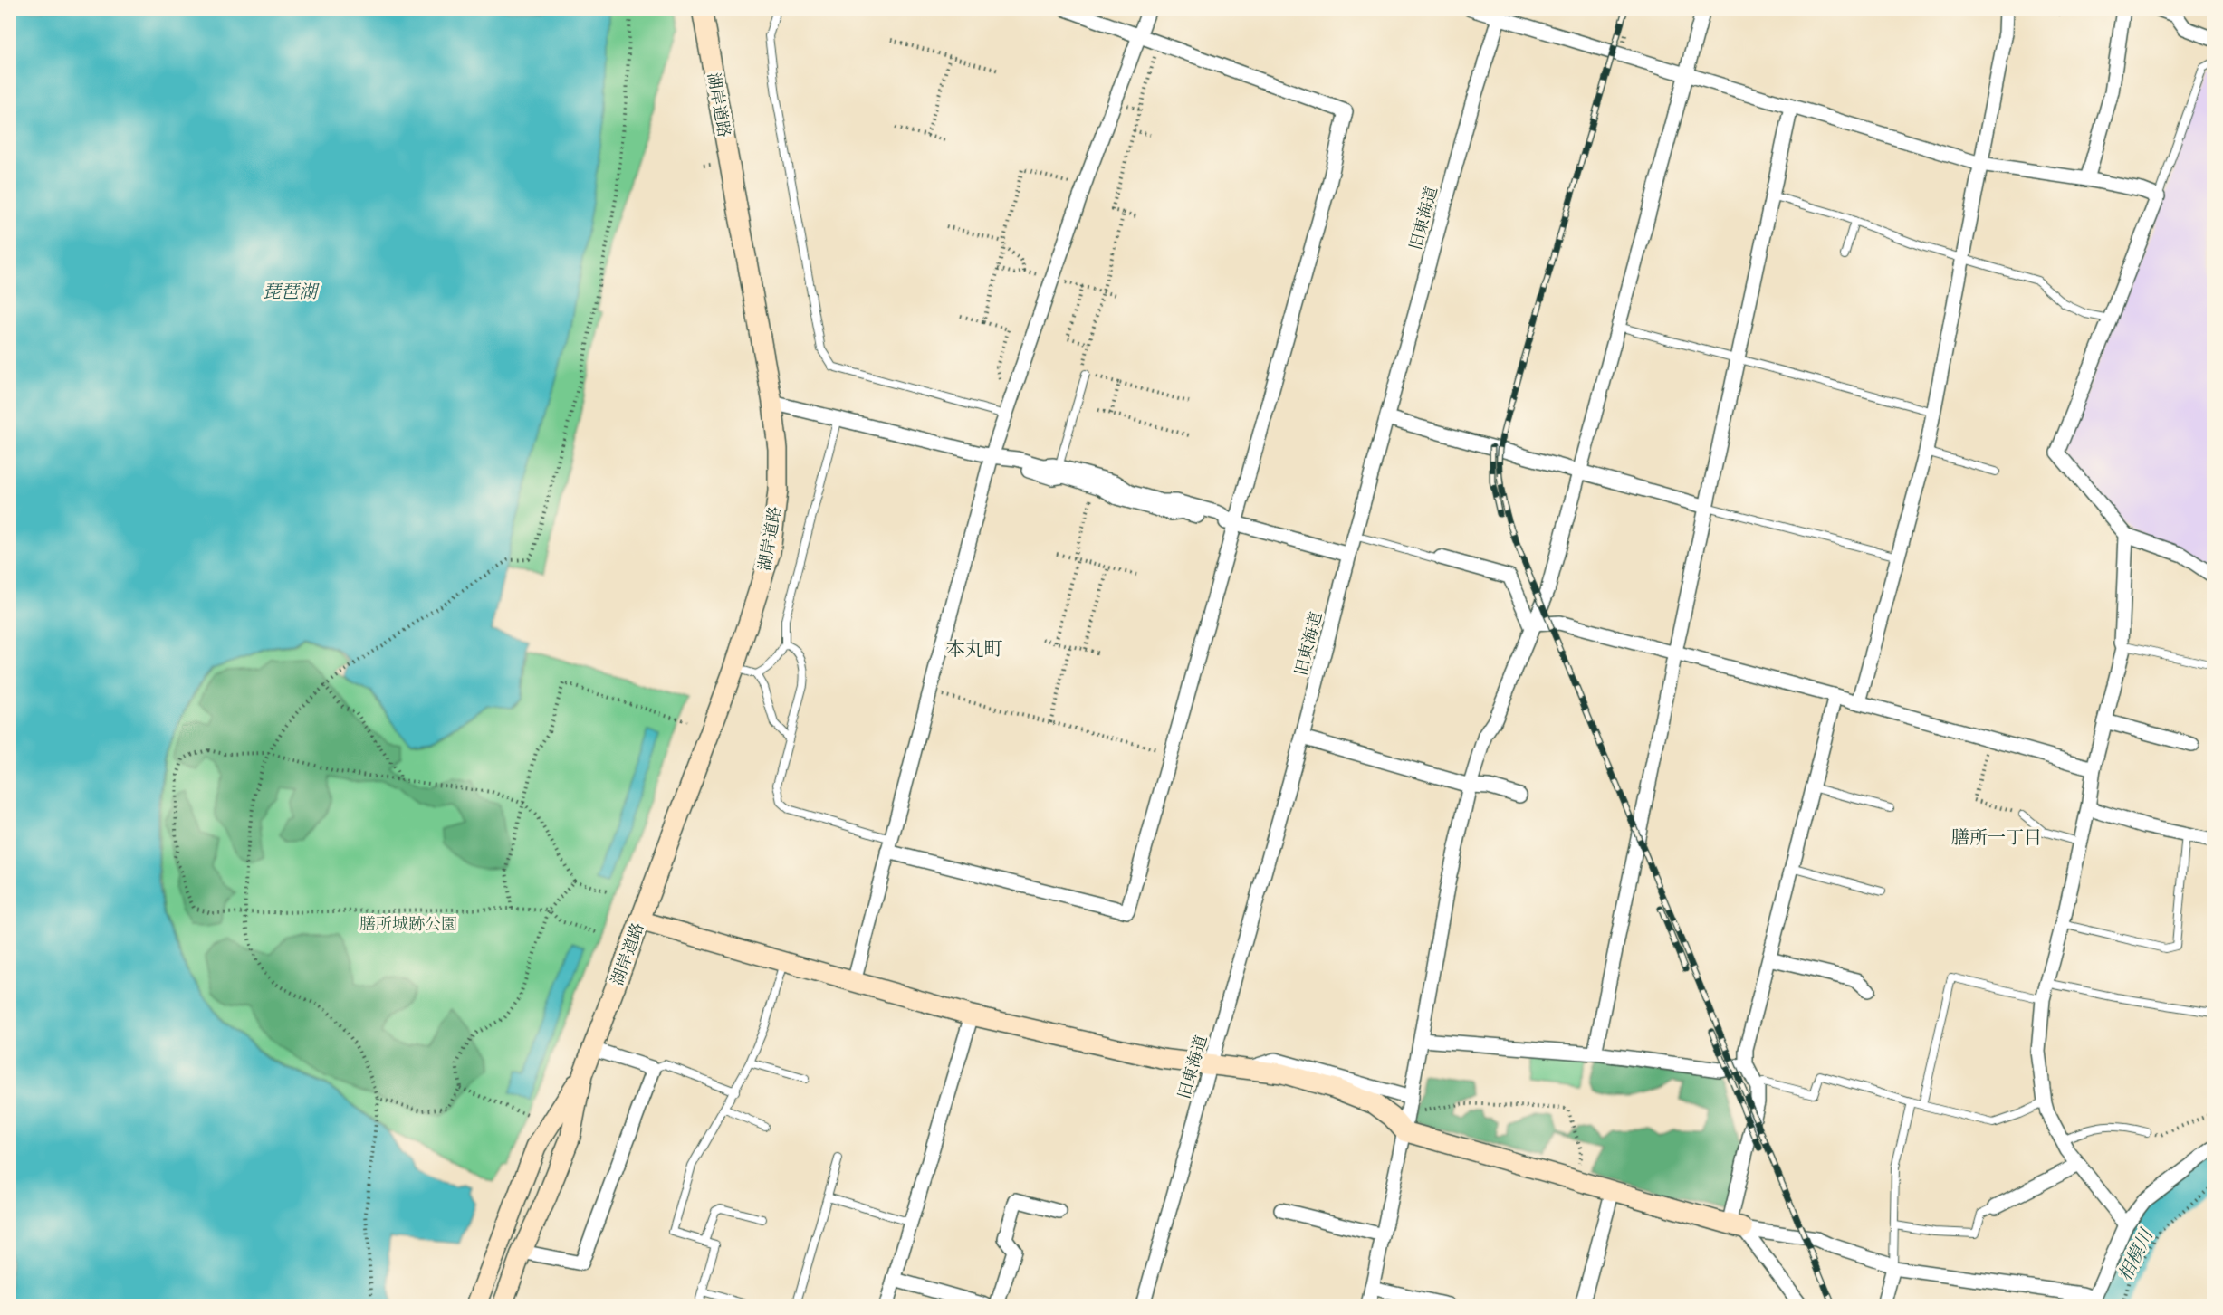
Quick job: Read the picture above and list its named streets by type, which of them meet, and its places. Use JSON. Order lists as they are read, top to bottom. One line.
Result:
{"streets":{"main road":["湖岸道路"],"street":["旧東海道"]},"districts":["本丸町","膳所一丁目"],"water":["琵琶湖","相模川"],"parks":["膳所城跡公園"]}
